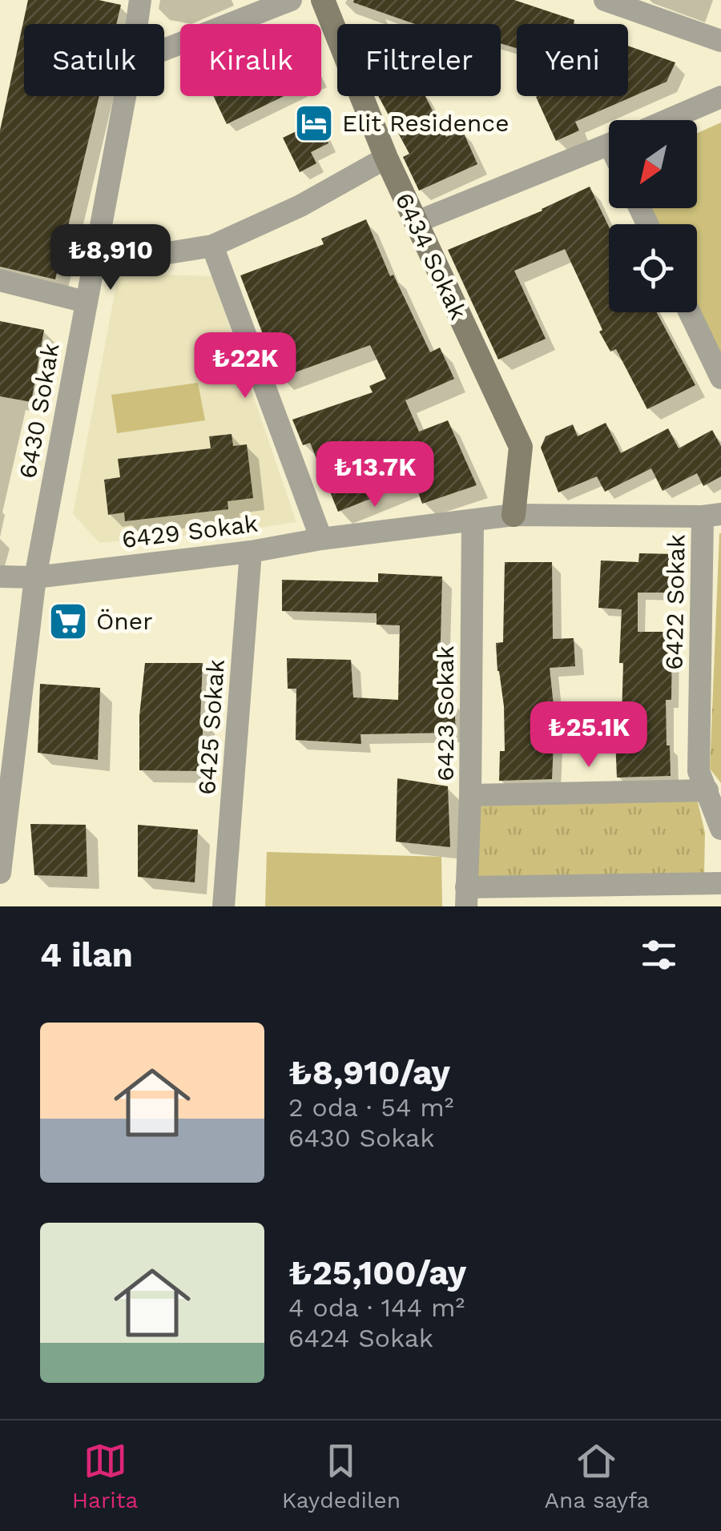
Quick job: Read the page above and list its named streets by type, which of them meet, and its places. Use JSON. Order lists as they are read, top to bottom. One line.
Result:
{"streets":{"street":["6434 Sokak","6430 Sokak","6429 Sokak","6422 Sokak","6423 Sokak","6425 Sokak"]},"crossings":[["6434 Sokak","6429 Sokak"],["6430 Sokak","6429 Sokak"],["6429 Sokak","6422 Sokak"],["6429 Sokak","6423 Sokak"],["6429 Sokak","6425 Sokak"]],"places":{"hotel":["Elit Residence"],"supermarket":["Öner"]},"north":"bottom left","page":{"chip":["Satılık","Kiralık","Filtreler","Yeni"],"price":["₺8,910","₺22K","₺13.7K","₺25.1K"],"heading":"4 ilan","list":[{"name":"₺8,910/ay","note":"2 oda · 54 m² · 6430 Sokak"},{"name":"₺25,100/ay","note":"4 oda · 144 m² · 6424 Sokak"}],"tabs":["Harita","Kaydedilen","Ana sayfa"]}}
